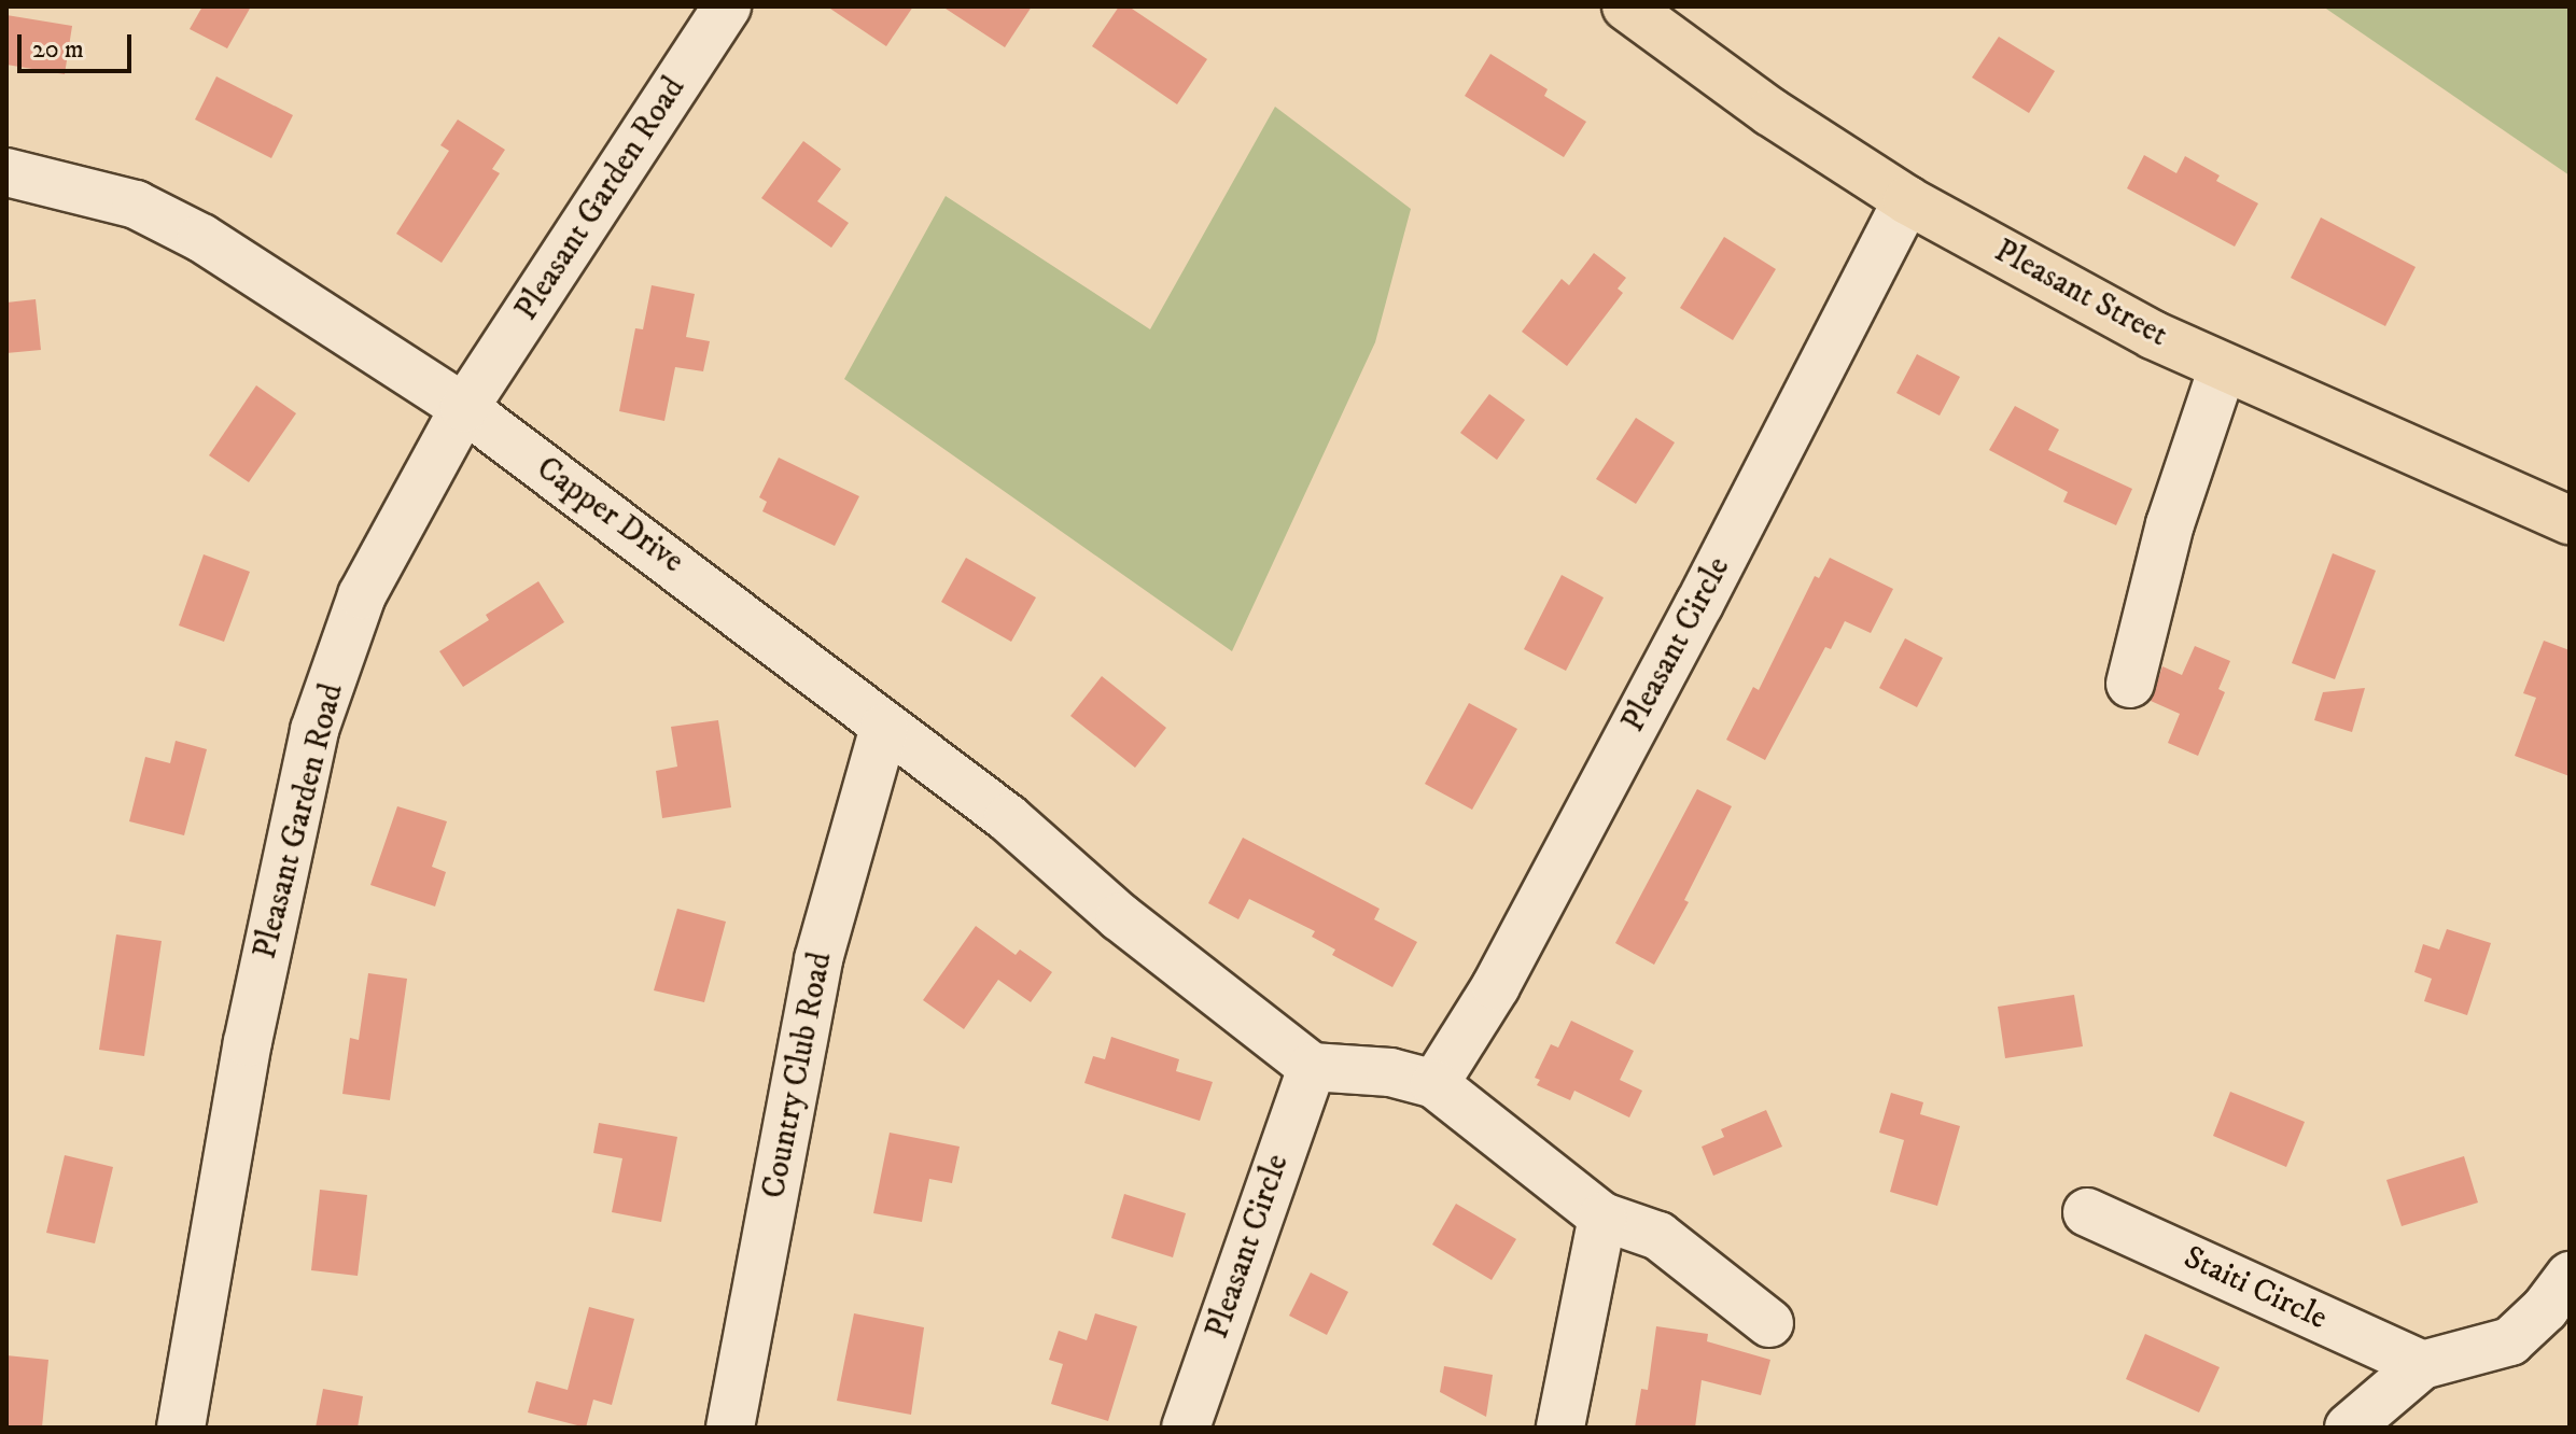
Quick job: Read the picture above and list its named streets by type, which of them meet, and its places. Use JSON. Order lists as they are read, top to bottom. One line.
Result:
{"streets":{"main road":["Pleasant Street"],"street":["Pleasant Garden Road","Capper Drive","Pleasant Circle","Country Club Road","Staiti Circle"]},"crossings":[["Pleasant Garden Road","Capper Drive"],["Pleasant Street","Pleasant Circle"],["Capper Drive","Pleasant Circle"],["Capper Drive","Country Club Road"]],"scale_bar":"20 m"}
